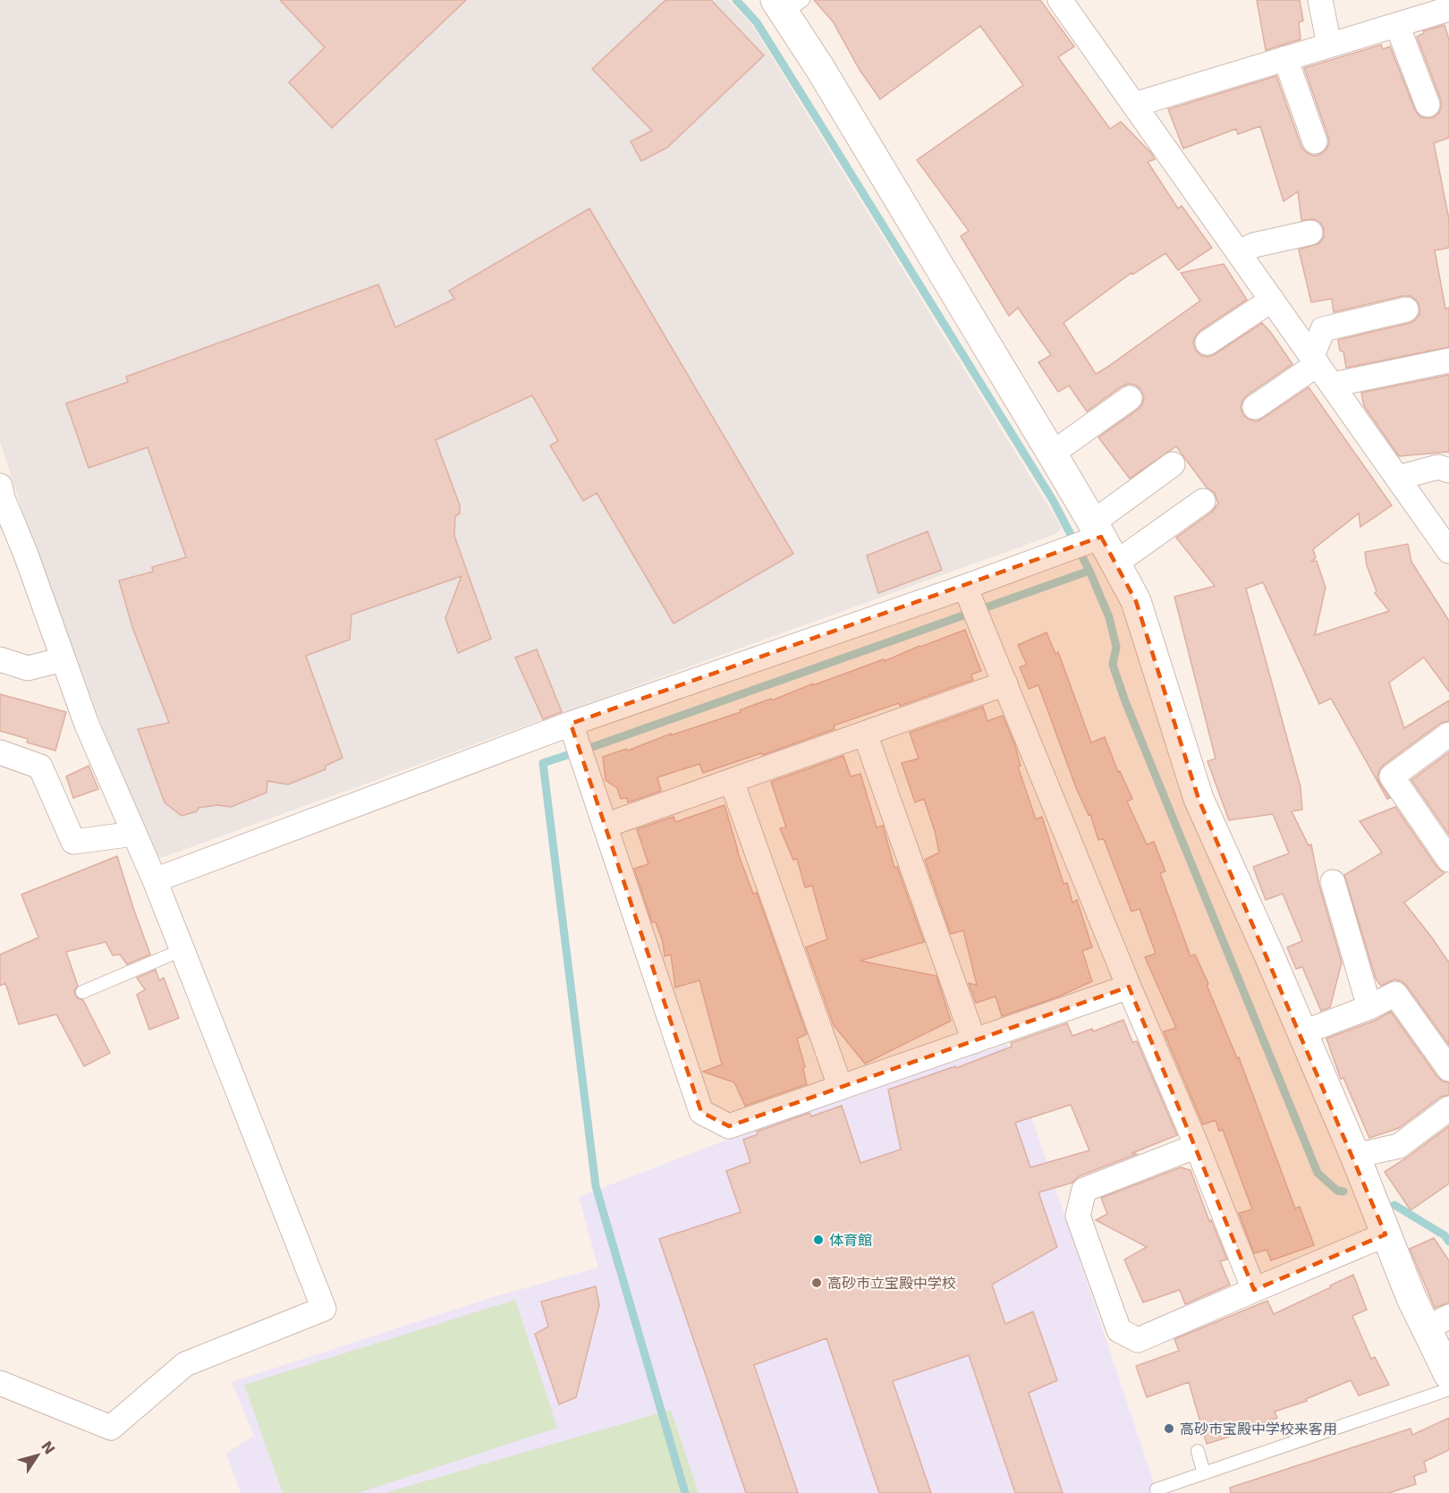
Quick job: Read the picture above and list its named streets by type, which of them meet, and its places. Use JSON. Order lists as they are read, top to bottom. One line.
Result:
{"places":["体育館","高砂市立宝殿中学校","高砂市宝殿中学校来客用"],"north":"top right"}
